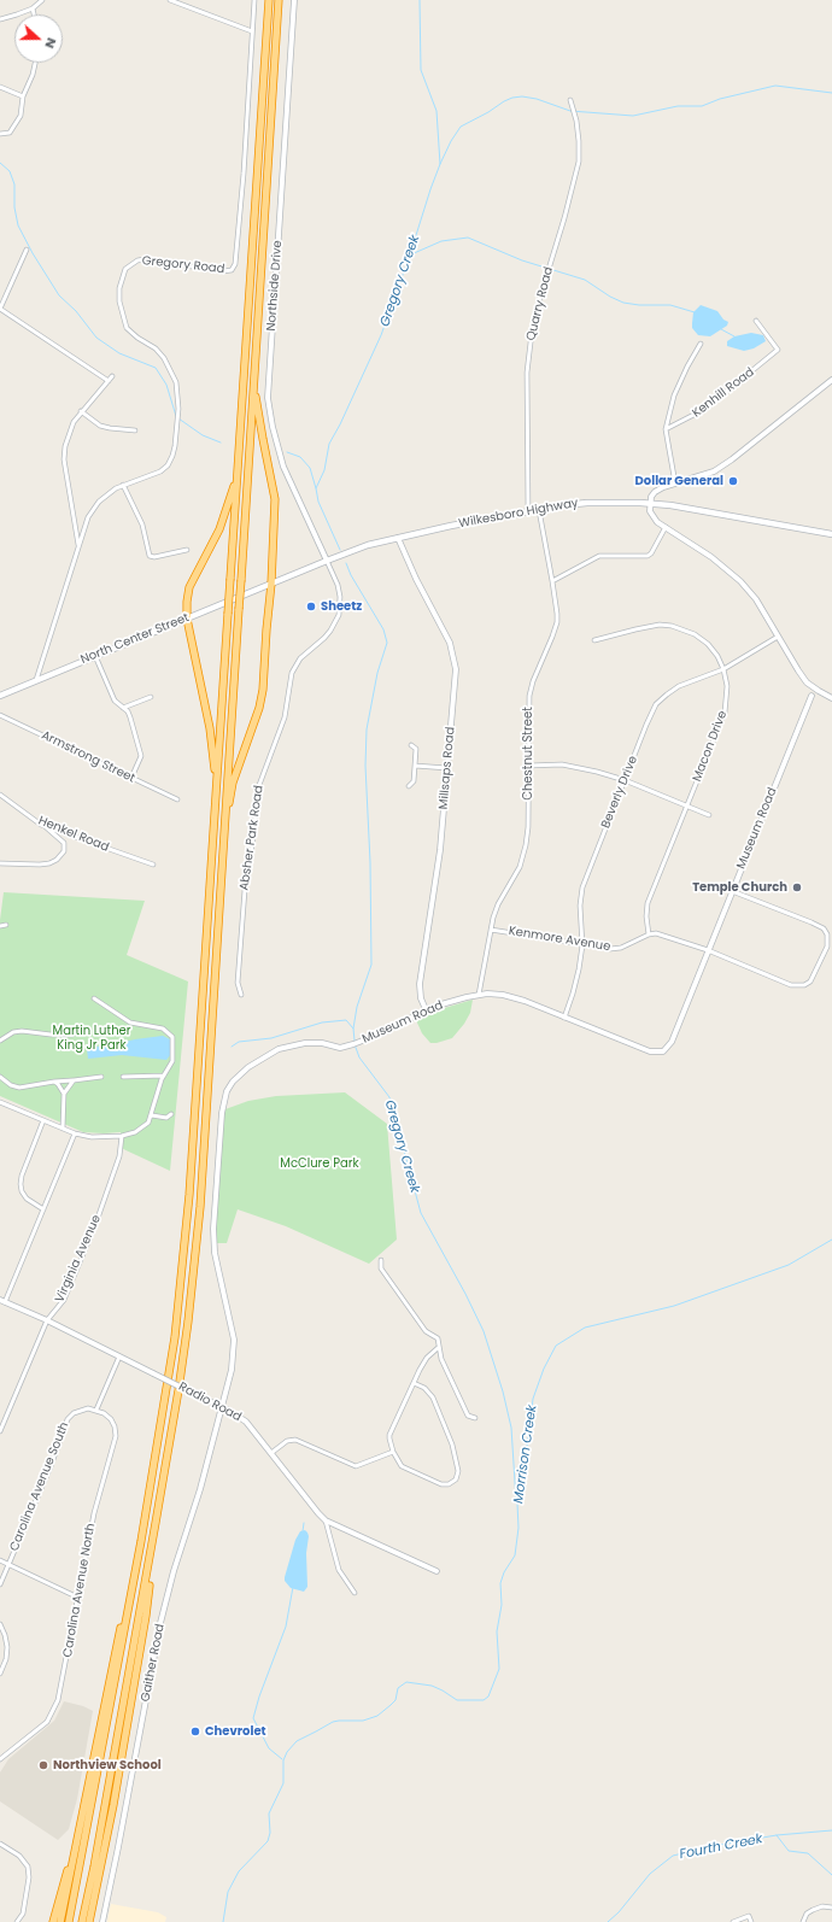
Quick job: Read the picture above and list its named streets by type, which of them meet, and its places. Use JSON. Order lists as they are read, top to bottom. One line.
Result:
{"streets":{"main road":["Wilkesboro Highway","North Center Street"],"street":["Gregory Road","Northside Drive","Quarry Road","Kenhill Road","Macon Drive","Chestnut Street","Armstrong Street","Millsaps Road","Beverly Drive","Museum Road","Henkel Road","Absher Park Road","Kenmore Avenue","Virginia Avenue","Radio Road","Carolina Avenue South","Carolina Avenue North","Gaither Road"]},"crossings":[["Gregory Road","North Center Street"],["Northside Drive","Wilkesboro Highway"],["Northside Drive","Absher Park Road"],["Quarry Road","Wilkesboro Highway"],["Wilkesboro Highway","North Center Street"],["Wilkesboro Highway","Chestnut Street"],["Wilkesboro Highway","Millsaps Road"],["Wilkesboro Highway","Absher Park Road"],["Macon Drive","Beverly Drive"],["Macon Drive","Kenmore Avenue"],["Chestnut Street","Museum Road"],["Chestnut Street","Kenmore Avenue"],["Millsaps Road","Museum Road"],["Beverly Drive","Museum Road"],["Beverly Drive","Kenmore Avenue"],["Museum Road","Radio Road"],["Museum Road","Gaither Road"],["Virginia Avenue","Radio Road"],["Radio Road","Gaither Road"],["Carolina Avenue South","Carolina Avenue North"]],"water":["Gregory Creek","Morrison Creek","Fourth Creek"],"parks":["Martin Luther King Jr Park","McClure Park"],"places":["Dollar General","Sheetz","Temple Church","Chevrolet","Northview School"],"north":"right"}
